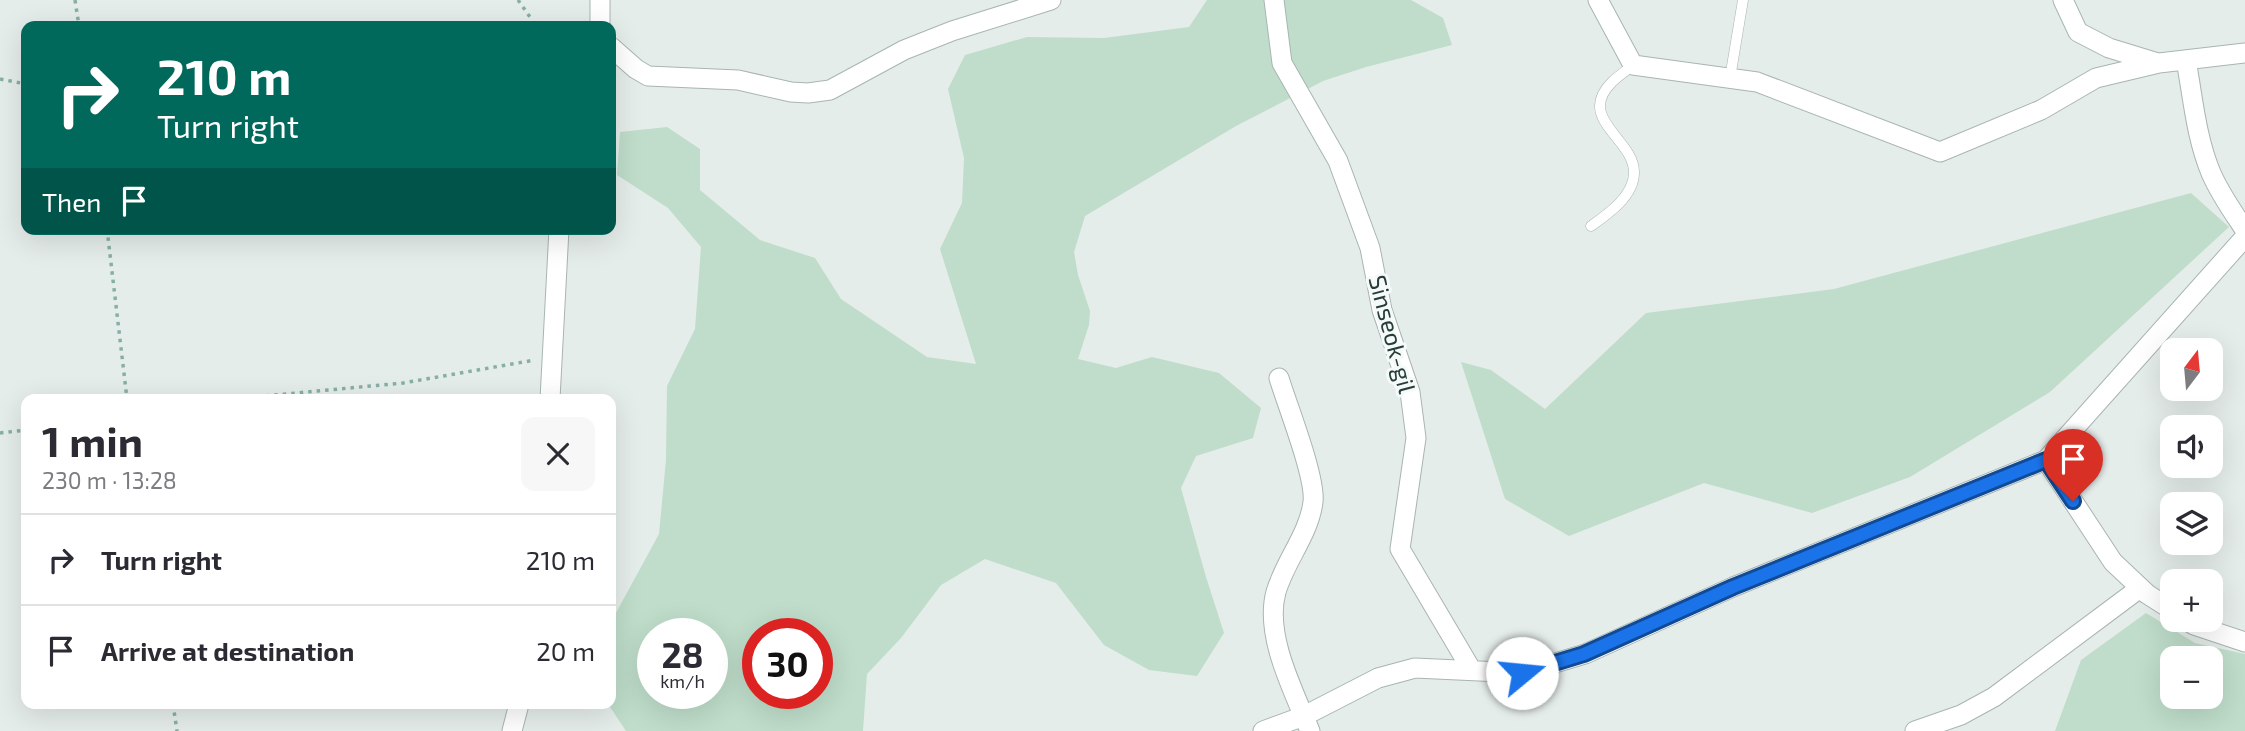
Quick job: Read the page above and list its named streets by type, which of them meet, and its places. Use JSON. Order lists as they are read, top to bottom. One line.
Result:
{"streets":{"street":["Sinseok-gil"]},"north":"top","page":{"turn":["210 m","Turn right"],"then":"Then","map_buttons":["+","−"],"heading":["1 min","230 m · 13:28"],"list":[{"name":"Turn right","value":"210 m"},{"name":"Arrive at destination","value":"20 m"}],"speed":"28 km/h","limit":"30"}}
